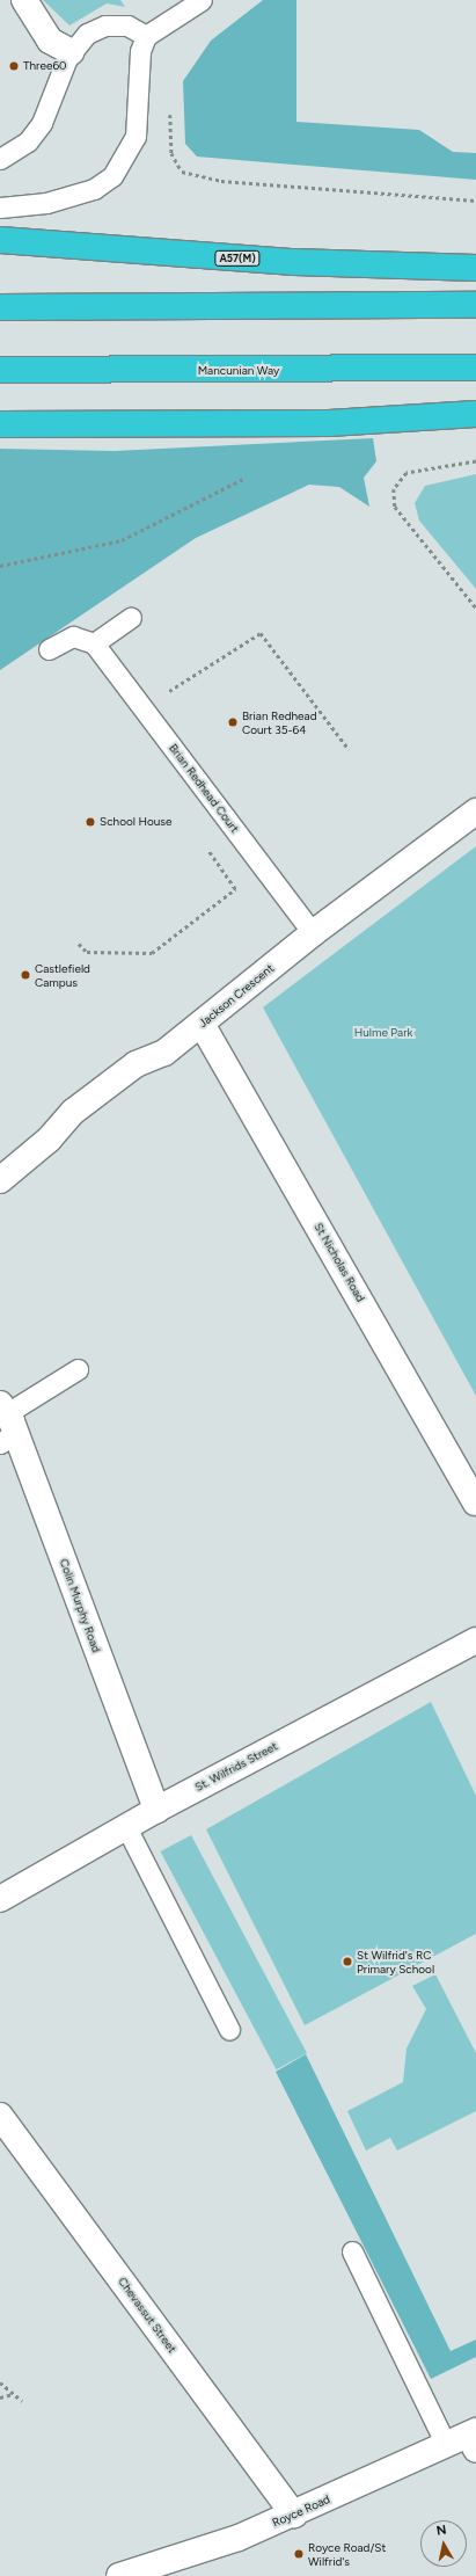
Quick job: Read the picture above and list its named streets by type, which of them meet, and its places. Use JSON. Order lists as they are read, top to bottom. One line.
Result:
{"streets":{"highway":["A57(M)","Mancunian Way"],"street":["Jackson Crescent","St Nicholas Road","Colin Murphy Road","St. Wilfrids Street","Chevassut Street","Royce Road"],"lane":["Brian Redhead Court"]},"crossings":[["Brian Redhead Court","Jackson Crescent"],["Jackson Crescent","St Nicholas Road"],["Colin Murphy Road","St. Wilfrids Street"],["Chevassut Street","Royce Road"]],"parks":["Hulme Park"],"places":["Three60","Brian Redhead Court 35-64","School House","Castlefield Campus","St Wilfrid's RC Primary School","Royce Road/St Wilfrid's"],"north":"top"}
